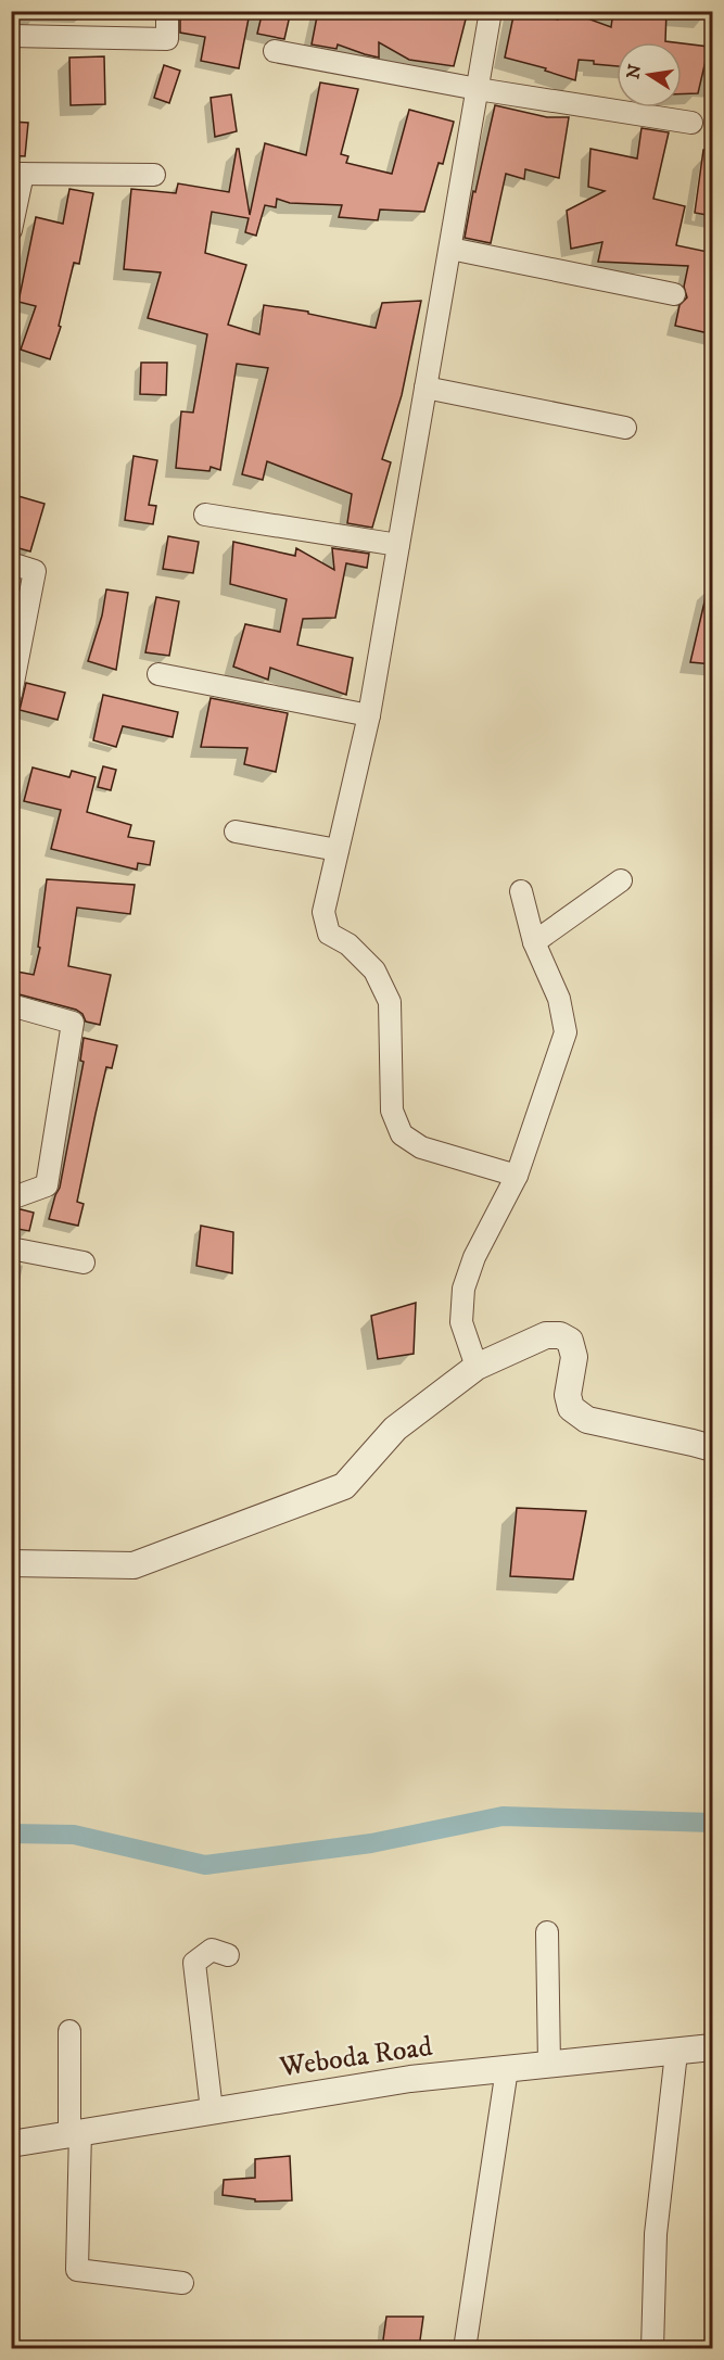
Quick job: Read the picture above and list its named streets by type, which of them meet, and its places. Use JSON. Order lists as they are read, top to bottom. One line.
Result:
{"streets":{"street":["Weboda Road"]},"north":"left"}
